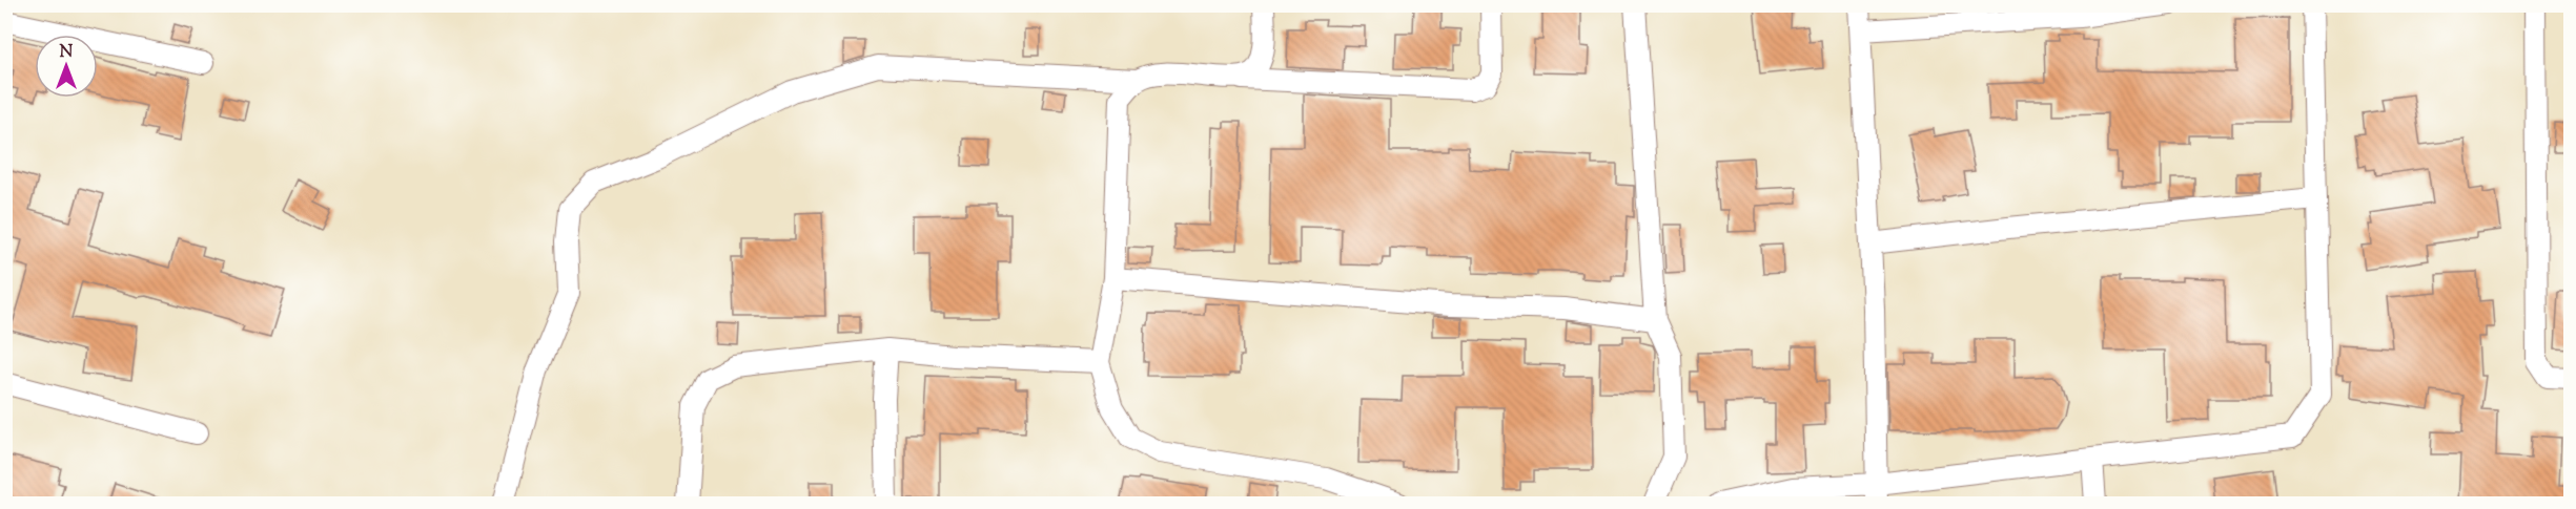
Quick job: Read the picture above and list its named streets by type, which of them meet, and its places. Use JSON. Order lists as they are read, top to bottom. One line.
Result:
{"north":"top"}
